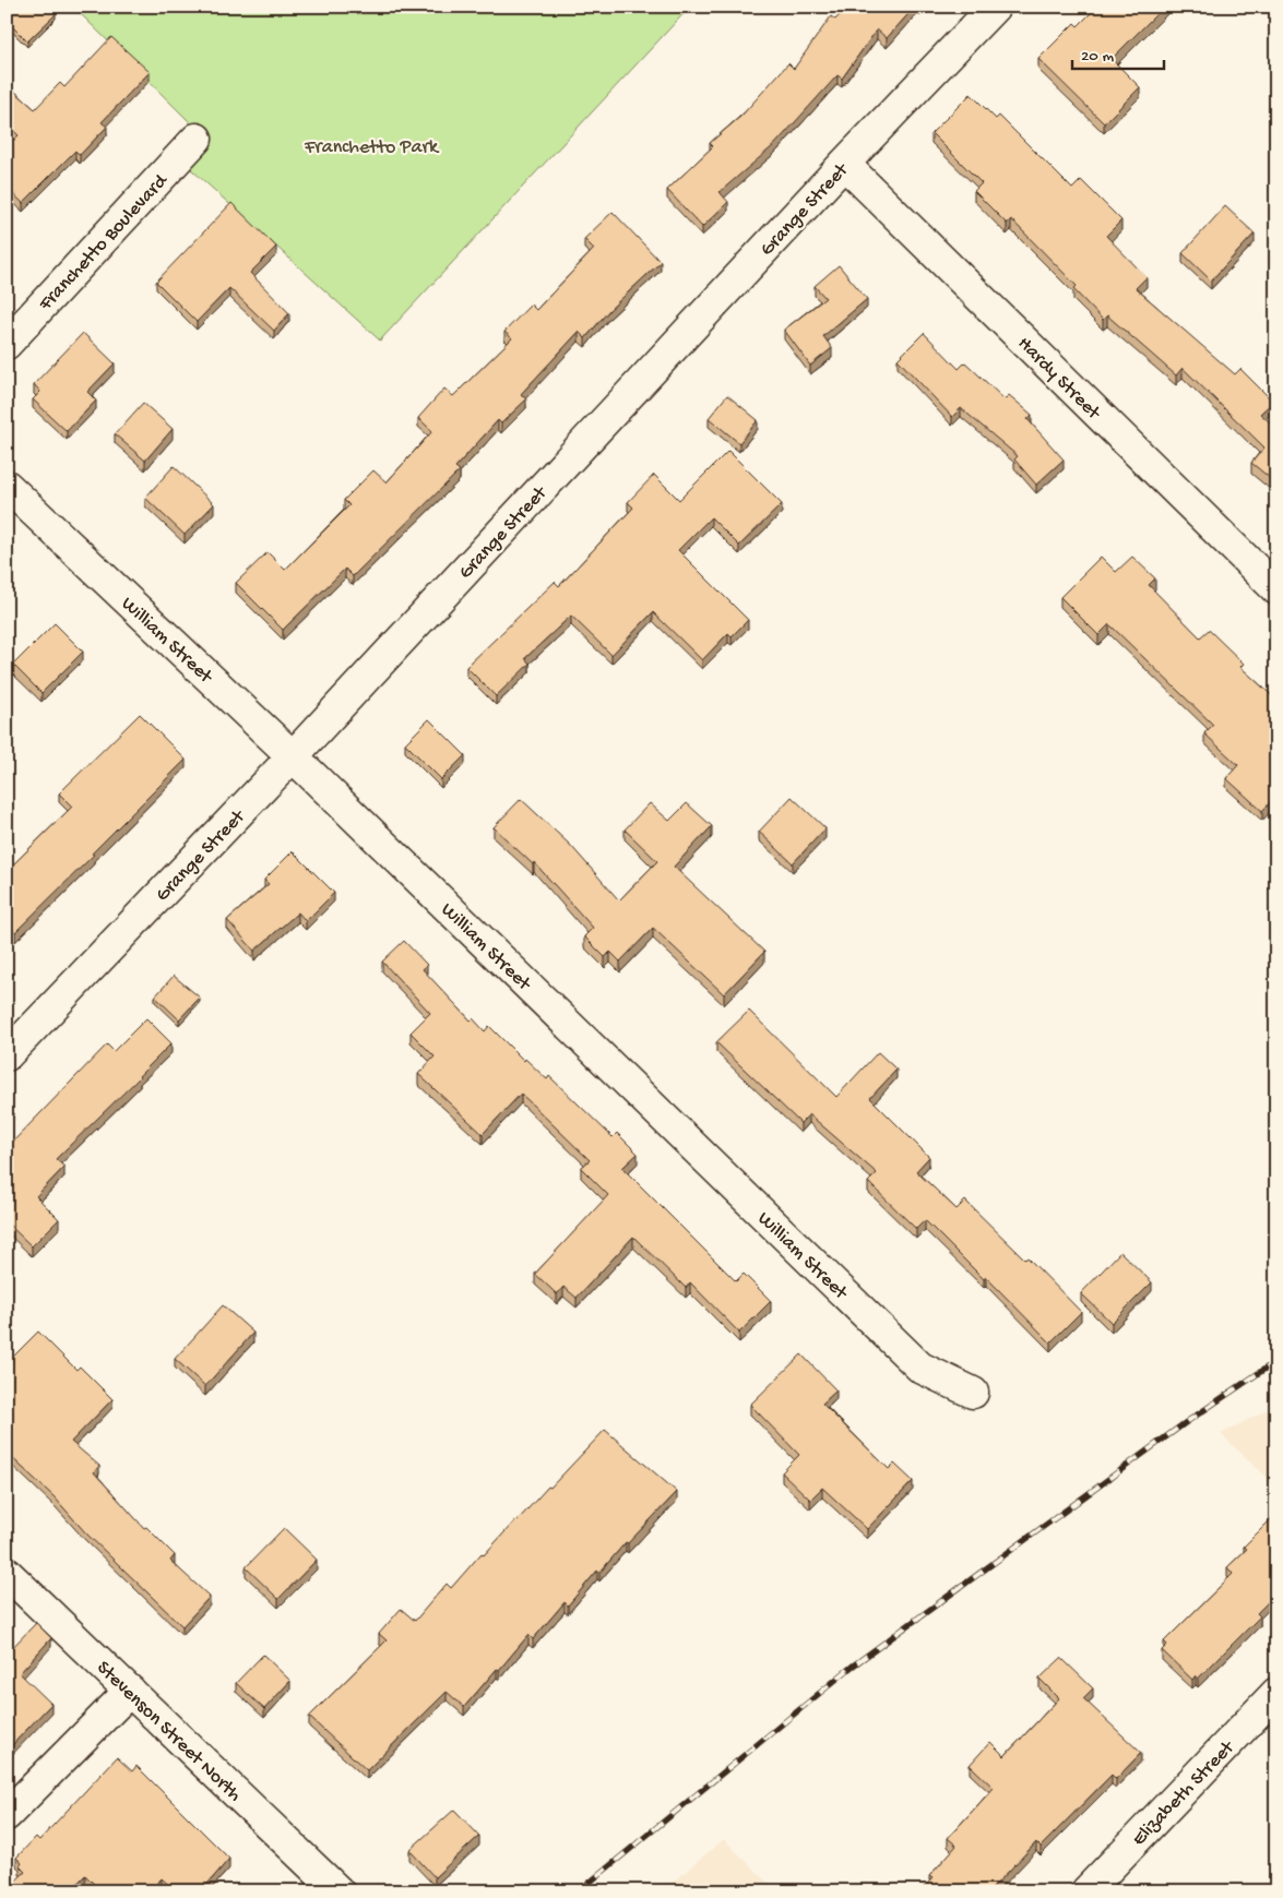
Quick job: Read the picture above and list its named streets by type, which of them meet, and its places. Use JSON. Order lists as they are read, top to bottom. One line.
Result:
{"streets":{"street":["Grange Street","Franchetto Boulevard","Hardy Street","William Street","Stevenson Street North","Elizabeth Street"]},"crossings":[["Grange Street","Hardy Street"],["Grange Street","William Street"]],"parks":["Franchetto Park"],"scale_bar":"20 m"}
